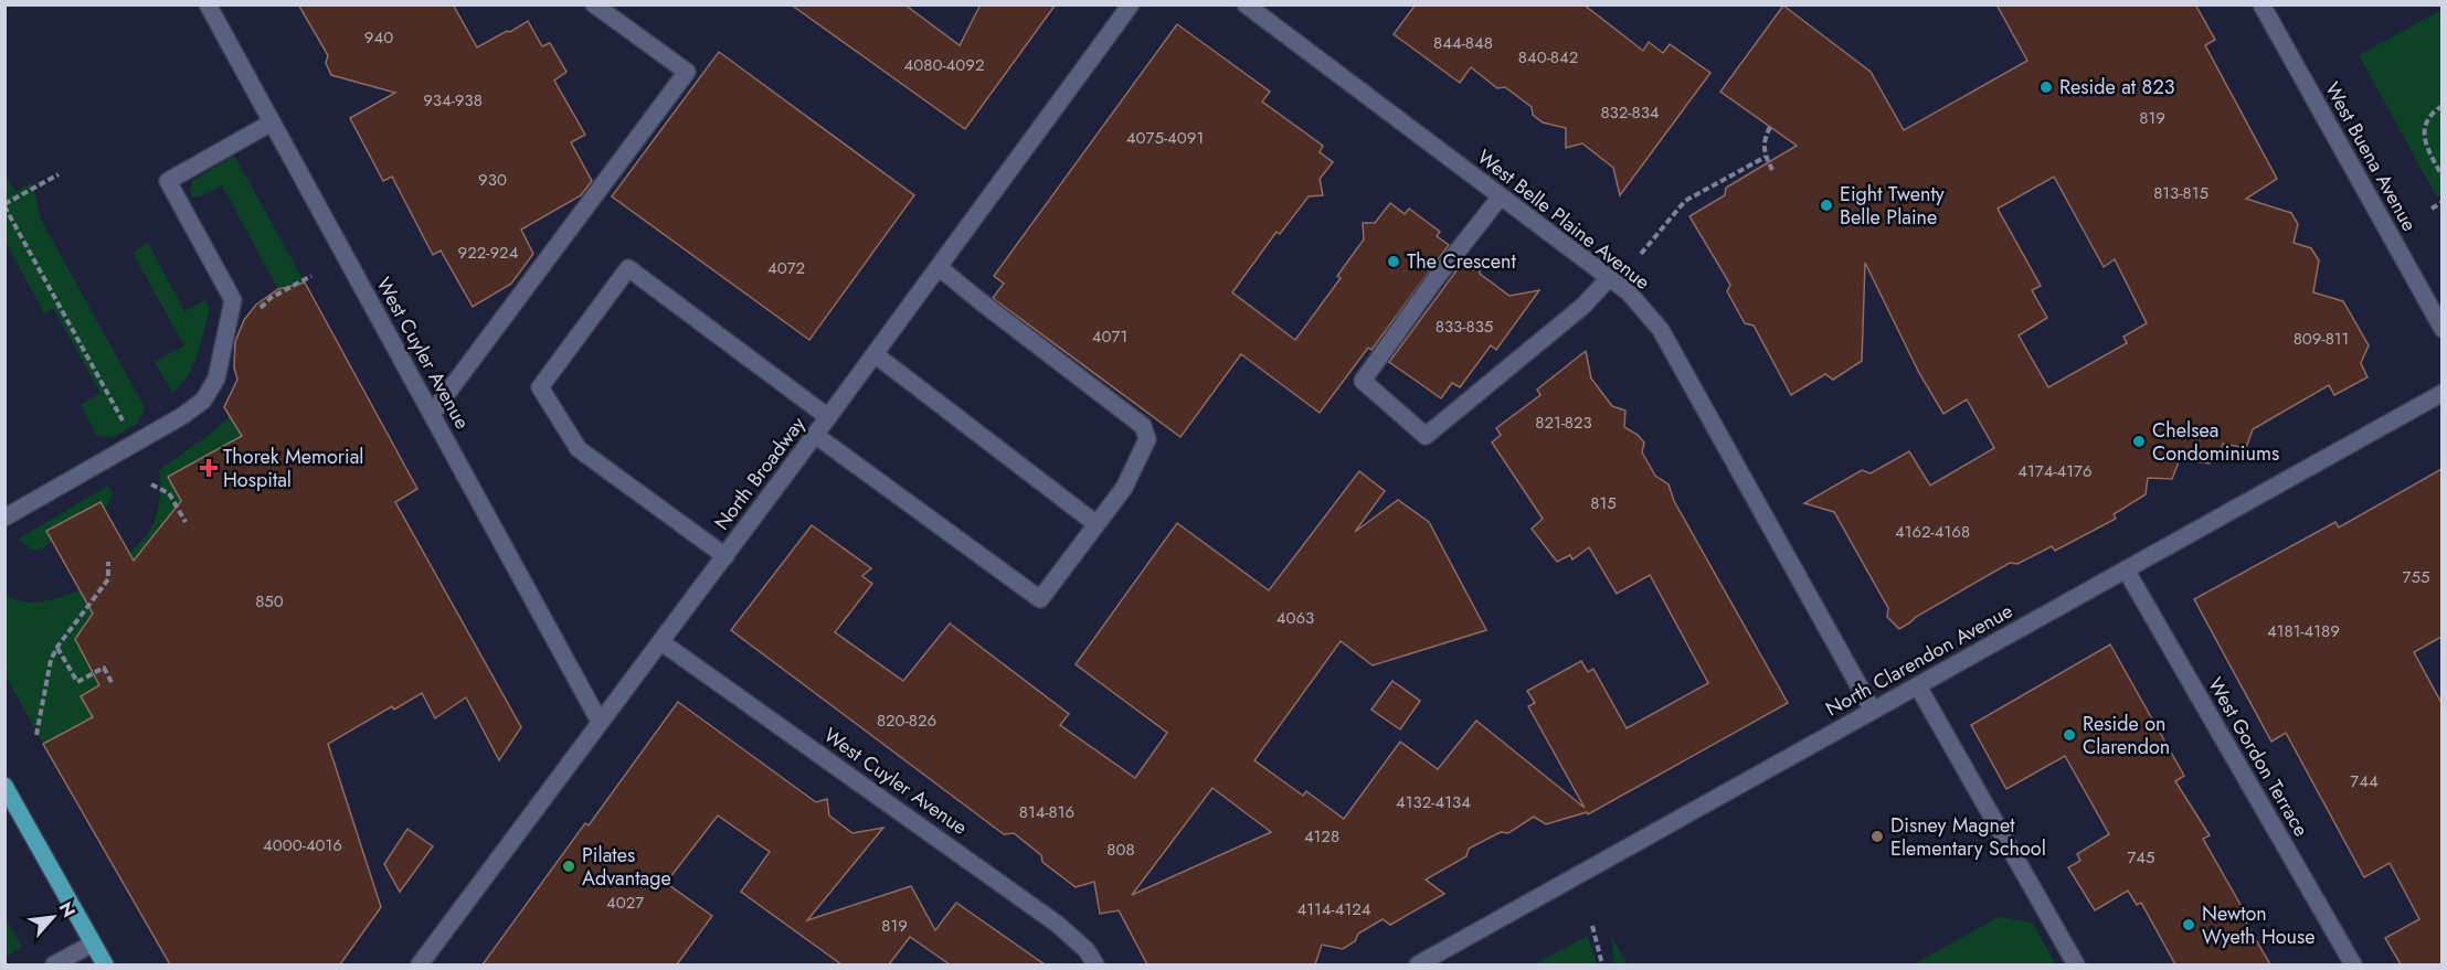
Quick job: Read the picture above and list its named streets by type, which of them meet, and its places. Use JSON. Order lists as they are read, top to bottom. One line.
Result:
{"streets":{"street":["West Buena Avenue","West Belle Plaine Avenue","West Cuyler Avenue","North Broadway","North Clarendon Avenue","West Gordon Terrace"]},"crossings":[["West Belle Plaine Avenue","North Clarendon Avenue"],["West Cuyler Avenue","North Broadway"],["North Clarendon Avenue","West Gordon Terrace"]],"places":{"other":["Reside at 823","Eight Twenty Belle Plaine","The Crescent","Chelsea Condominiums","Reside on Clarendon","Disney Magnet Elementary School","Pilates Advantage","Newton Wyeth House"],"health":["Thorek Memorial Hospital"]},"house_numbers":["940","844-848","840-842","4080-4092","934-938","832-834","819","4075-4091","930","813-815","922-924","4072","833-835","4071","809-811","821-823","4174-4176","815","4162-4168","755","850","4063","4181-4189","820-826","744","4132-4134","814-816","4128","4000-4016","808","745","4027","4114-4124","819"],"north":"top right"}
